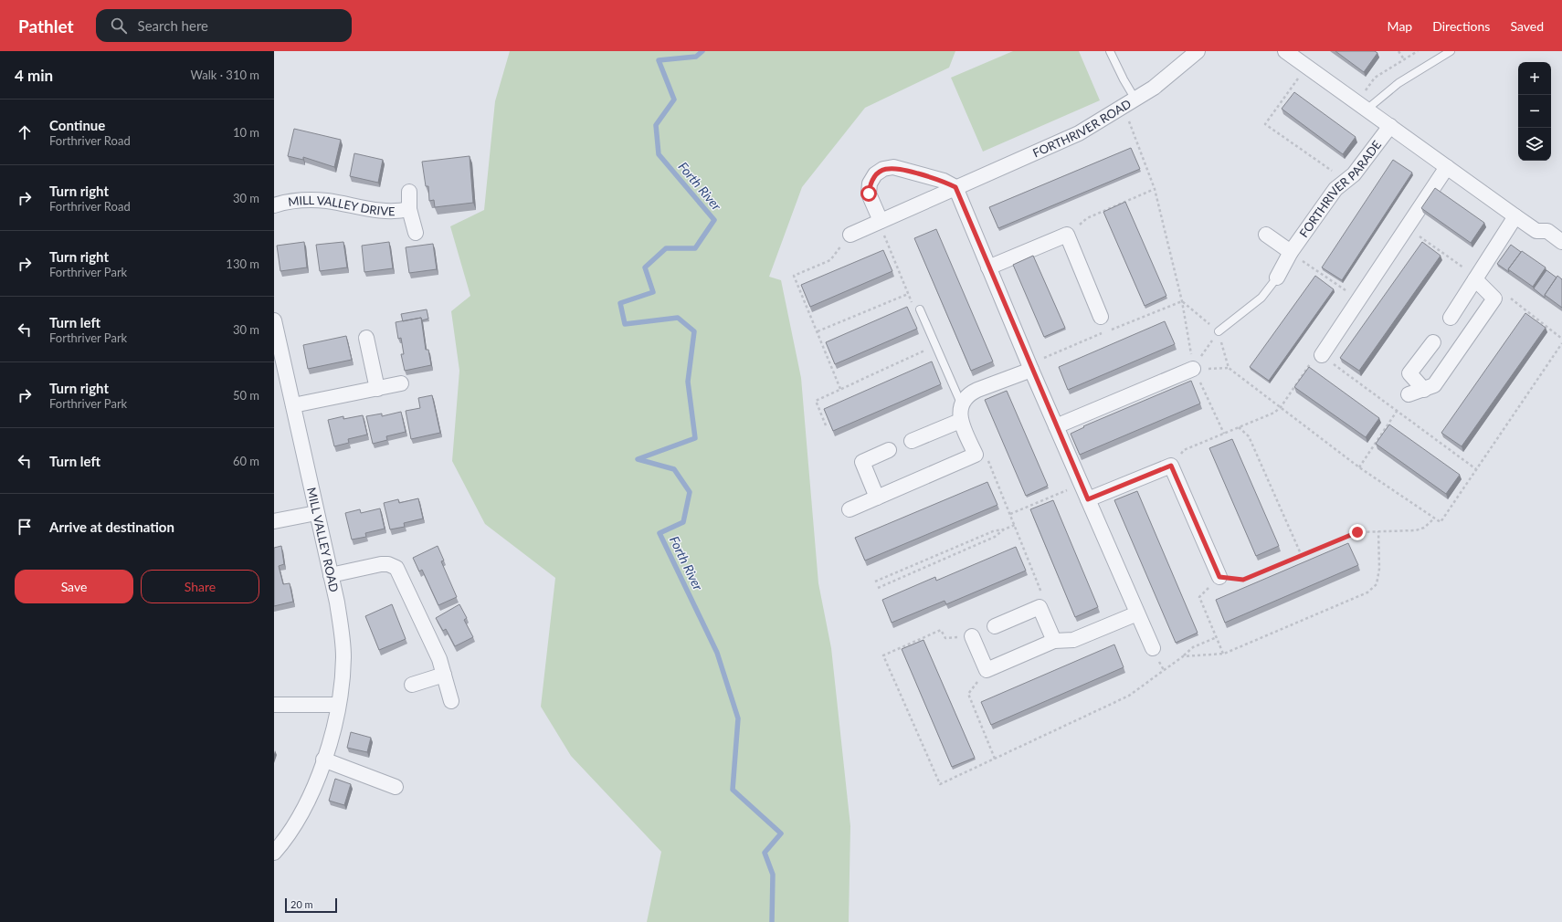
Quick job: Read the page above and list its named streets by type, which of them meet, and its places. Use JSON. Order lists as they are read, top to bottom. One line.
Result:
{"streets":{"street":["FORTHRIVER ROAD","FORTHRIVER PARADE","MILL VALLEY DRIVE","MILL VALLEY ROAD"]},"water":["Forth River"],"scale_bar":"20 m","page":{"header":"Pathlet","search":"Search here","nav":["Map","Directions","Saved"],"heading":["4 min","Walk · 310 m"],"map_buttons":["+","−"],"list":[["Continue","Forthriver Road","10 m"],["Turn right","Forthriver Road","30 m"],["Turn right","Forthriver Park","130 m"],["Turn left","Forthriver Park","30 m"],["Turn right","Forthriver Park","50 m"],["Turn left","60 m"],"Arrive at destination"],"buttons":["Save","Share"],"scale":"20 m"}}
